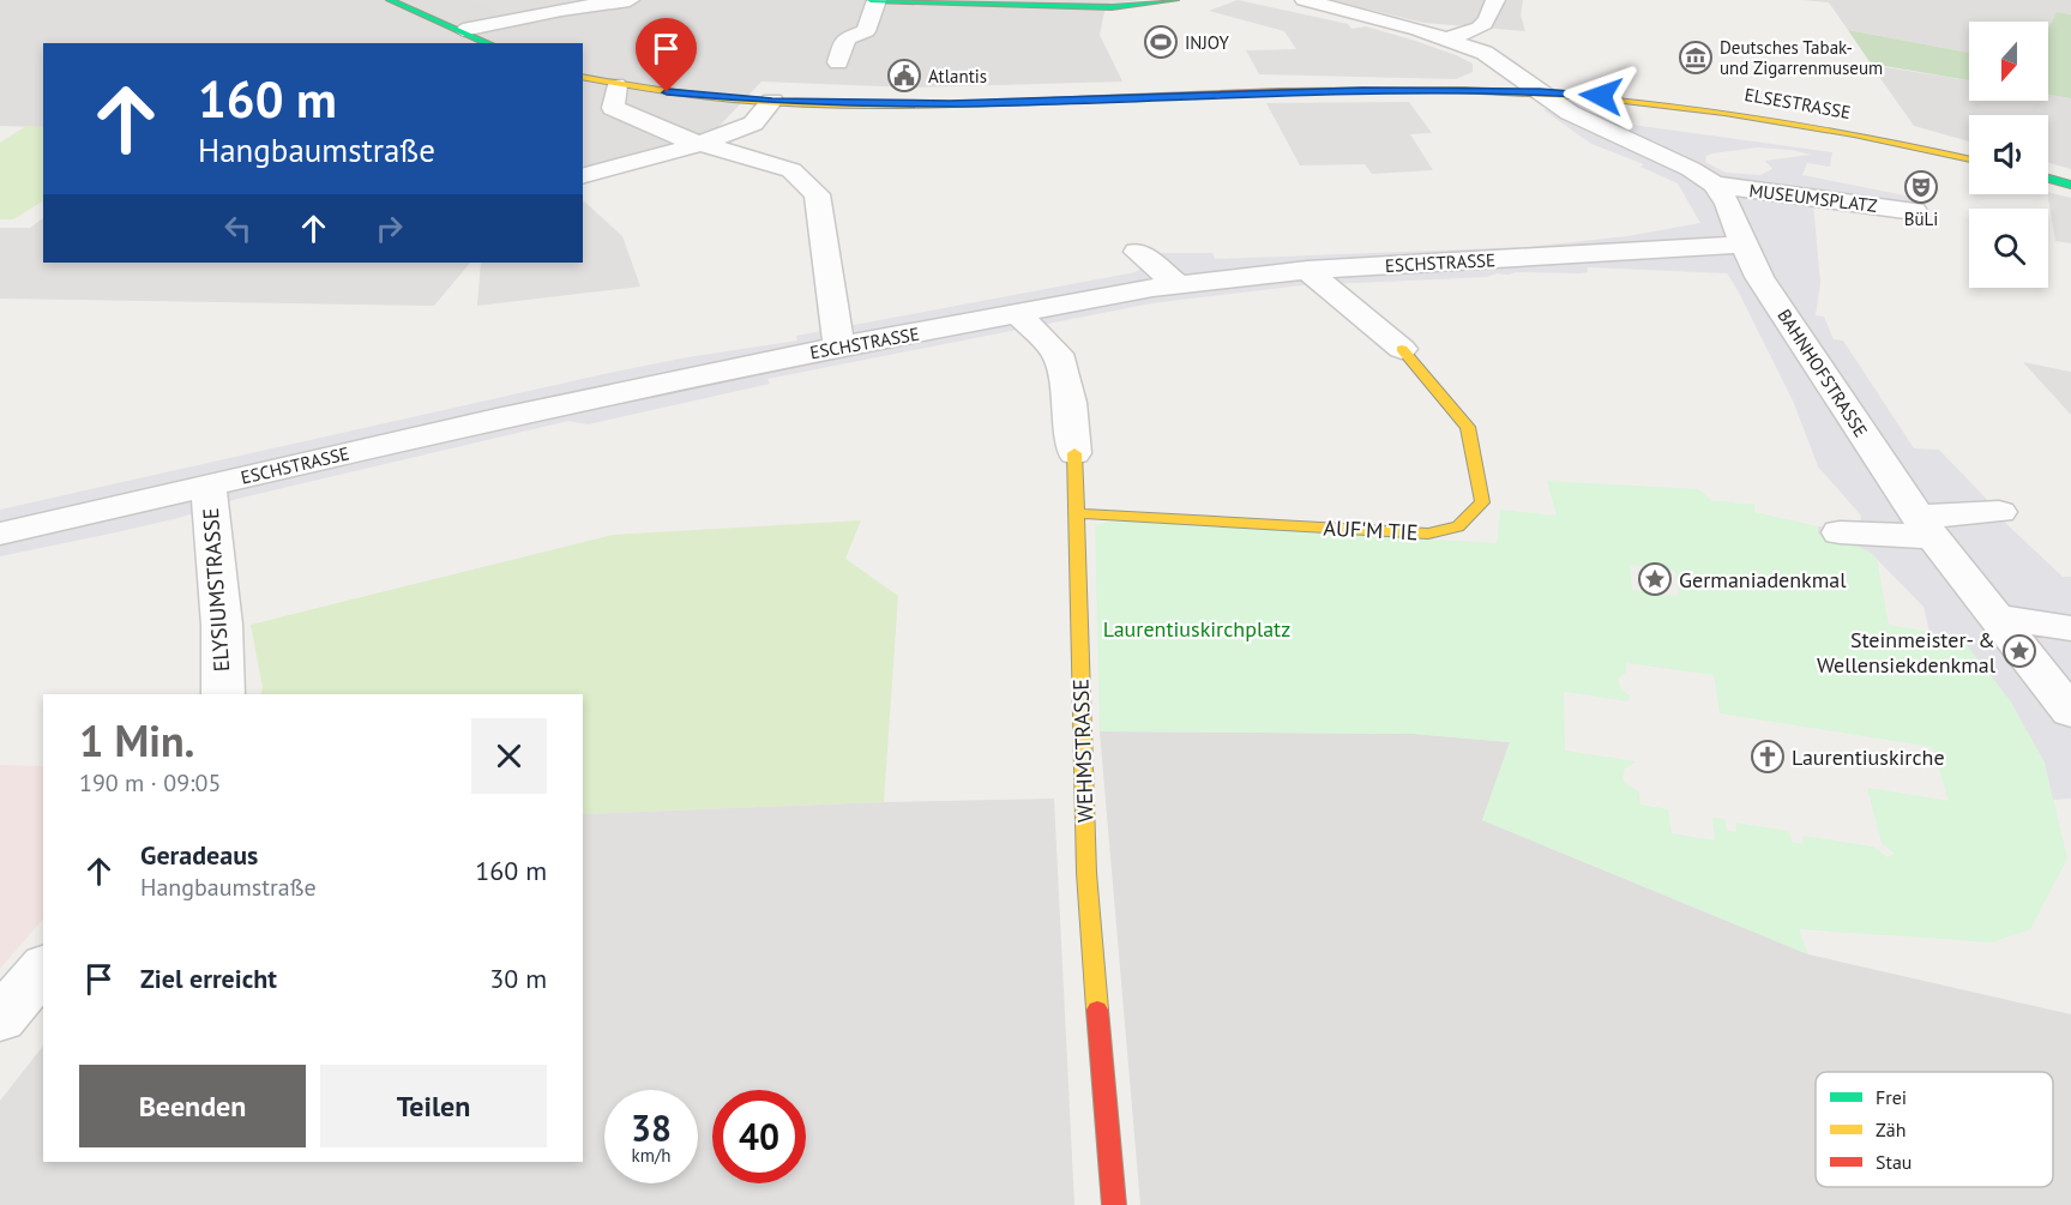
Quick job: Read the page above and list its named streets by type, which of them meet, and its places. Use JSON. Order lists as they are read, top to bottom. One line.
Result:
{"streets":{"street":["ELSESTRASSE","MUSEUMSPLATZ","ESCHSTRASSE","BAHNHOFSTRASSE","AUF'M TIE","ELYSIUMSTRASSE","WEHMSTRASSE"]},"crossings":[["ELSESTRASSE","MUSEUMSPLATZ"],["MUSEUMSPLATZ","ESCHSTRASSE"],["MUSEUMSPLATZ","BAHNHOFSTRASSE"],["ESCHSTRASSE","BAHNHOFSTRASSE"],["ESCHSTRASSE","AUF'M TIE"],["ESCHSTRASSE","ELYSIUMSTRASSE"],["ESCHSTRASSE","WEHMSTRASSE"],["AUF'M TIE","WEHMSTRASSE"]],"parks":["Laurentiuskirchplatz"],"places":{"sports":["INJOY"],"museum":["Deutsches Tabak- und Zigarrenmuseum"],"public building":["Atlantis"],"theatre":["BüLi"],"place":["Germaniadenkmal","Steinmeister- & Wellensiekdenkmal"],"church":["Laurentiuskirche"]},"legend":["Frei","Zäh","Stau"],"north":"bottom","page":{"turn":["160 m","Hangbaumstraße"],"heading":["1 Min.","190 m · 09:05"],"list":[{"name":"Geradeaus","note":"Hangbaumstraße","value":"160 m"},{"name":"Ziel erreicht","value":"30 m"}],"buttons":["Beenden","Teilen"],"speed":"38 km/h","limit":"40"}}
